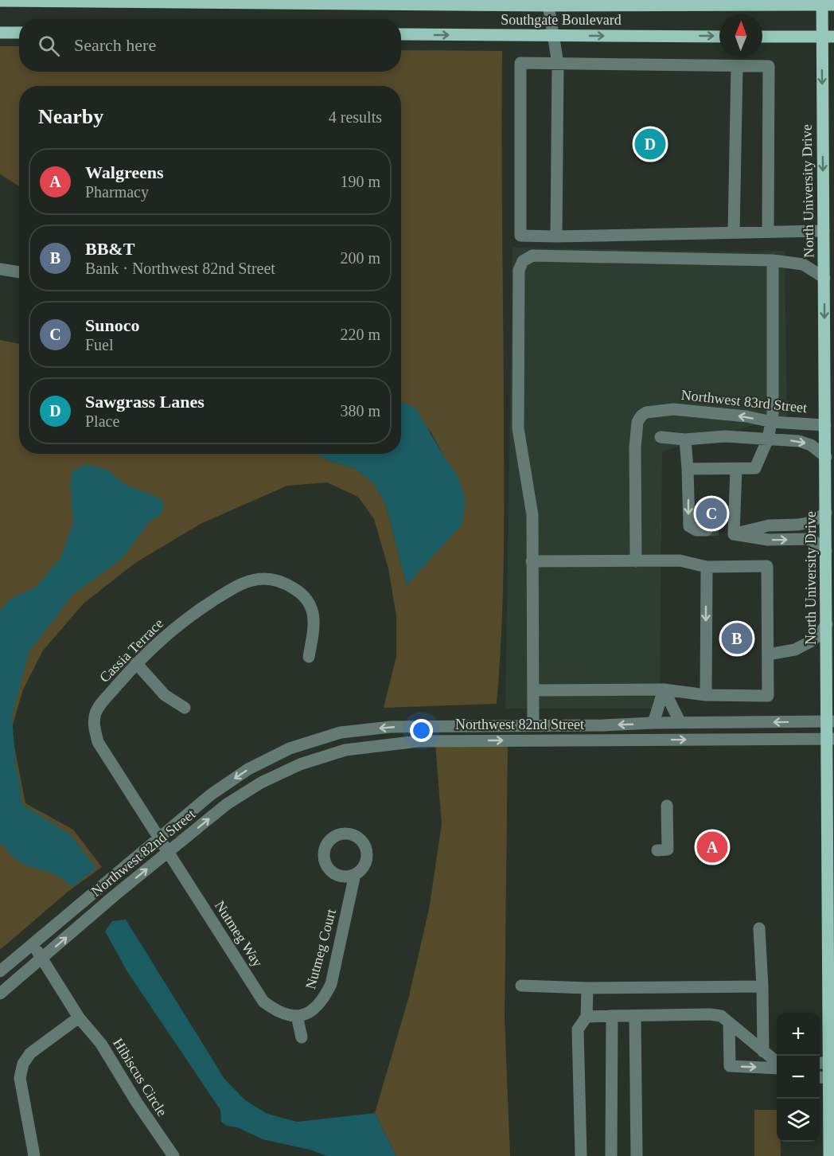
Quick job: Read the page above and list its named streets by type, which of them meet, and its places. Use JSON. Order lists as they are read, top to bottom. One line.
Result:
{"streets":{"main road":["Southgate Boulevard","North University Drive"],"street":["Northwest 83rd Street","Cassia Terrace","Northwest 82nd Street","Nutmeg Way","Nutmeg Court","Hibiscus Circle"]},"crossings":[["Southgate Boulevard","North University Drive"],["North University Drive","Northwest 83rd Street"],["North University Drive","Northwest 82nd Street"],["Cassia Terrace","Northwest 82nd Street"],["Cassia Terrace","Nutmeg Way"],["Northwest 82nd Street","Nutmeg Way"],["Northwest 82nd Street","Hibiscus Circle"],["Nutmeg Way","Nutmeg Court"]],"north":"top","page":{"search":"Search here","heading":["Nearby","4 results"],"pins":["D","C","B","A"],"list":[{"mark":"A","name":"Walgreens","note":"Pharmacy","value":"190 m"},{"mark":"B","name":"BB&T","note":"Bank · Northwest 82nd Street","value":"200 m"},{"mark":"C","name":"Sunoco","note":"Fuel","value":"220 m"},{"mark":"D","name":"Sawgrass Lanes","note":"Place","value":"380 m"}],"map_buttons":["+","−"]}}
